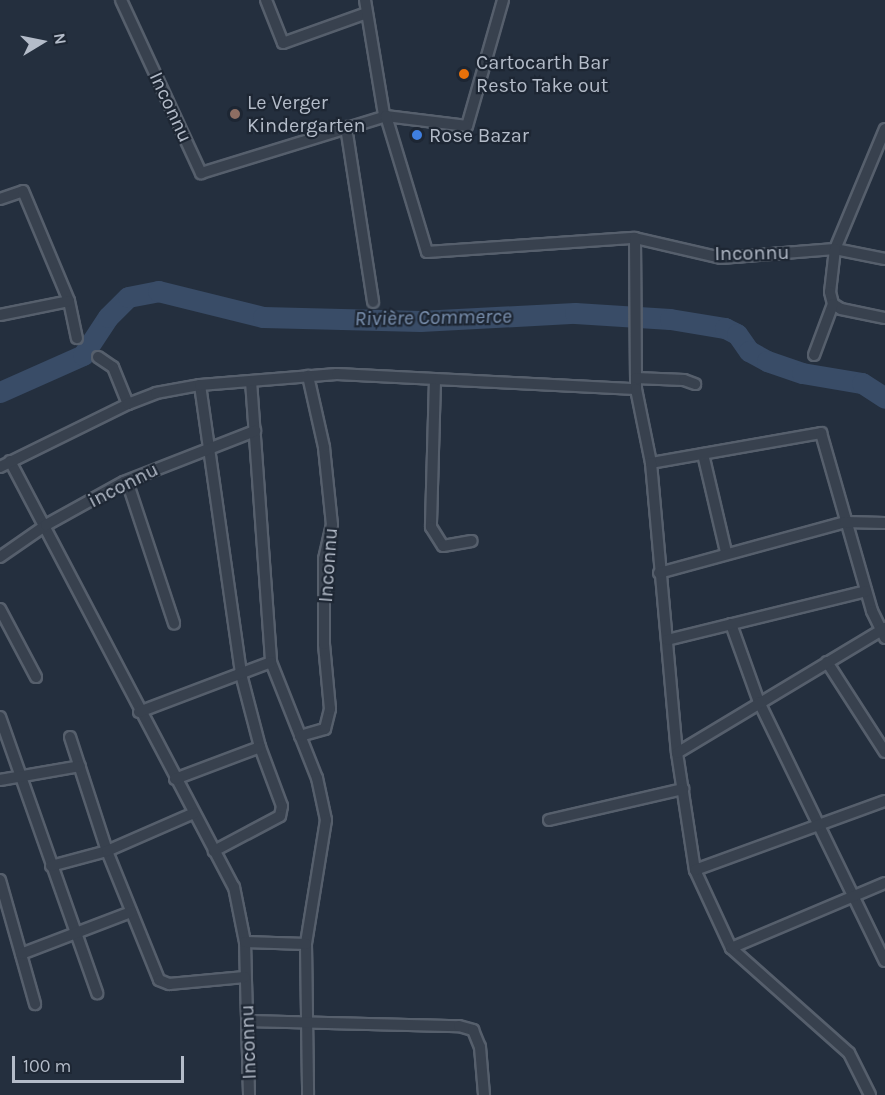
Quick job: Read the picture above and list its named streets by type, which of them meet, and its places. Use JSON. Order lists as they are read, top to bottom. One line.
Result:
{"streets":{"street":["Inconnu","inconnu"]},"crossings":[["Inconnu","inconnu"]],"water":["Rivière Commerce"],"places":["Cartocarth Bar Resto Take out","Le Verger Kindergarten","Rose Bazar"],"scale_bar":"100 m","north":"right"}
